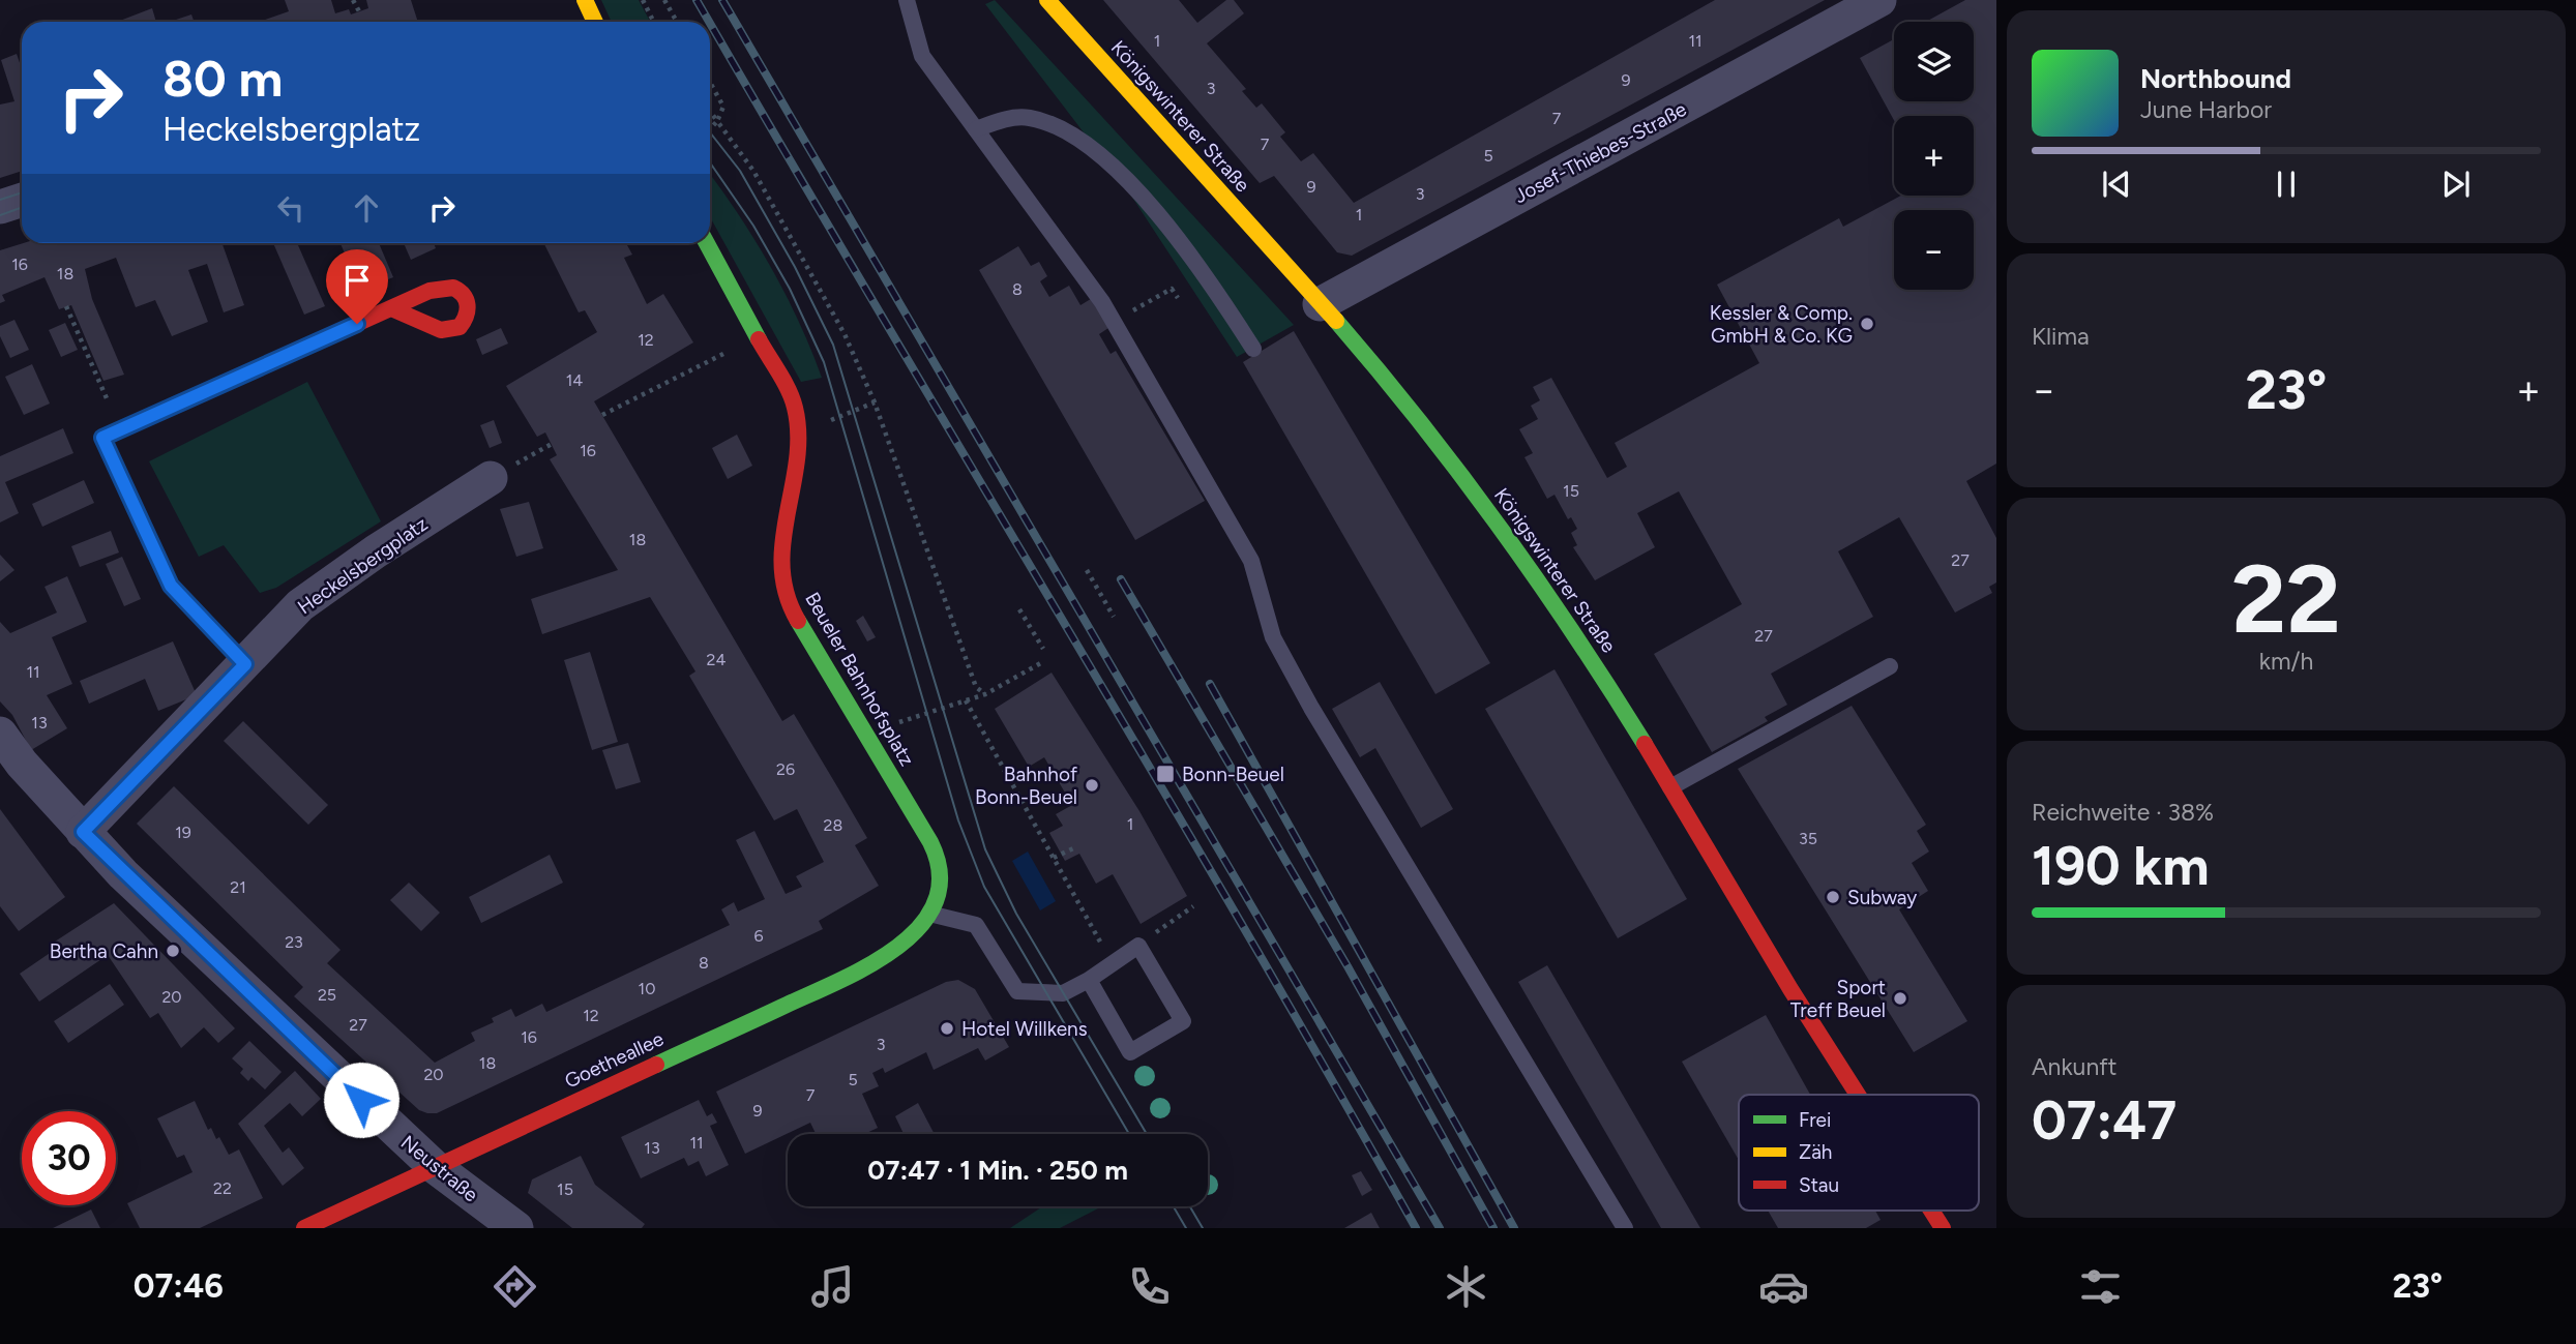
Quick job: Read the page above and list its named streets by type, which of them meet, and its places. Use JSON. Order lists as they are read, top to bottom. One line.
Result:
{"streets":{"street":["Königswinterer Straße","Josef-Thiebes-Straße","Heckelsbergplatz","Beueler Bahnhofsplatz","Goetheallee","Neustraße"]},"crossings":[["Königswinterer Straße","Josef-Thiebes-Straße"],["Heckelsbergplatz","Neustraße"],["Beueler Bahnhofsplatz","Goetheallee"],["Goetheallee","Neustraße"]],"places":{"other":["Kessler & Comp. GmbH & Co. KG","Bahnhof Bonn-Beuel","Subway","Bertha Cahn","Sport Treff Beuel","Hotel Willkens"],"transit":["Bonn-Beuel"]},"house_numbers":["1","11","9","3","7","7","5","9","3","1","16","18","8","12","14","16","15","18","27","27","24","11","13","26","1","28","19","35","21","6","23","8","10","25","20","12","27","16","3","18","20","5","7","9","11","13","22","15"],"legend":["Frei","Zäh","Stau"],"page":{"map_buttons":["+","−"],"turn":["80 m","Heckelsbergplatz"],"song":["Northbound","June Harbor"],"tile":["Klima",["22","km/h"],["Reichweite · 38%","190 km"],["Ankunft","07:47"]],"heat":["−","23°","+"],"limit":"30","trip":"07:47 · 1 Min. · 250 m","tabs":["07:46","23°"]}}
